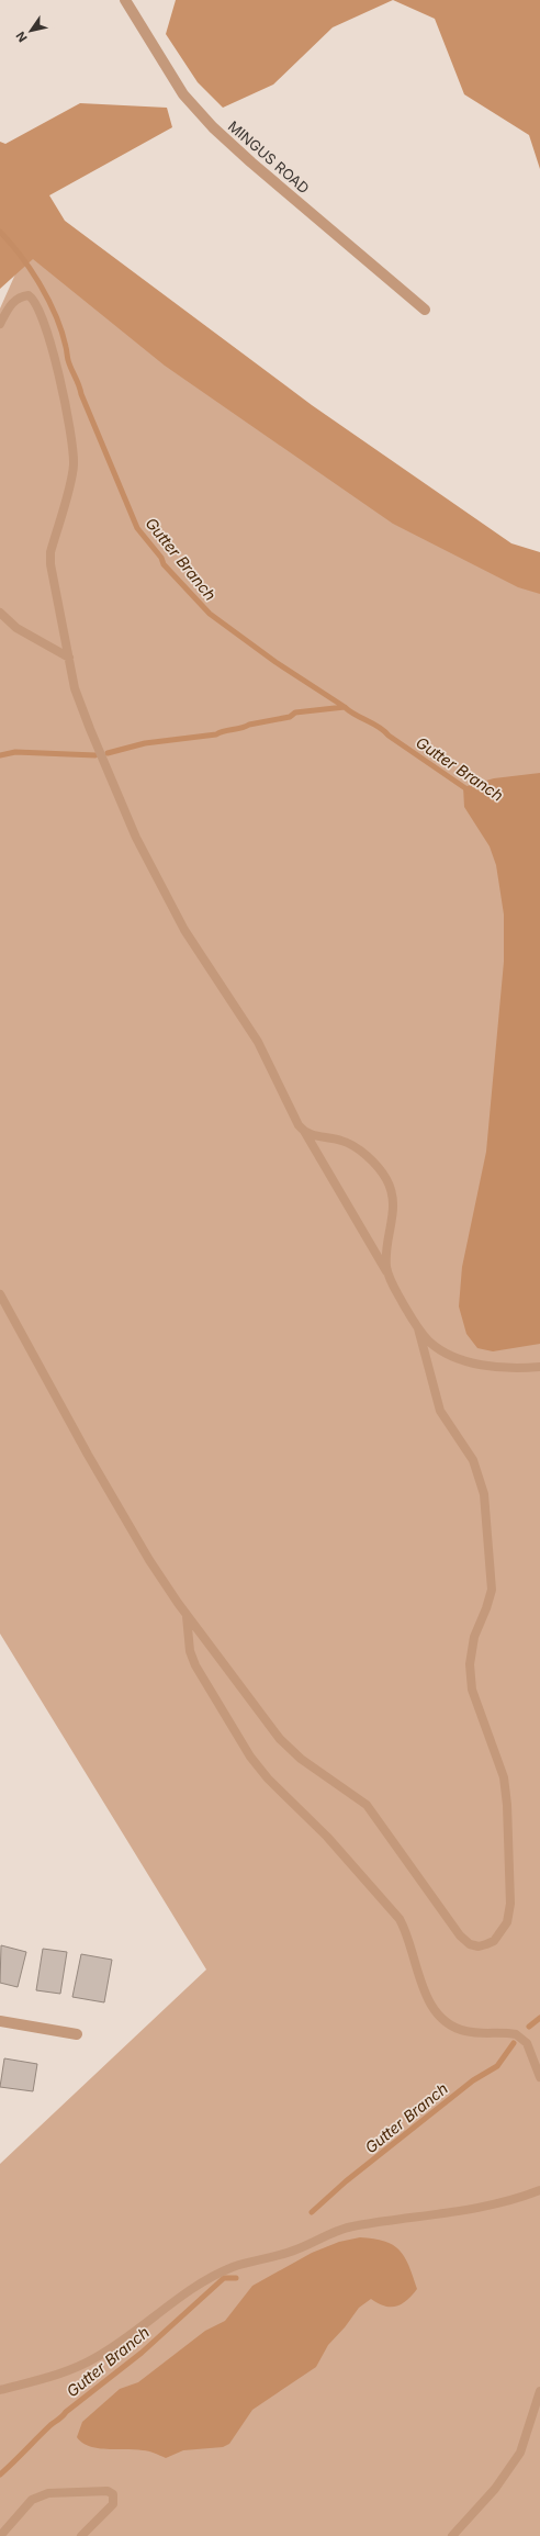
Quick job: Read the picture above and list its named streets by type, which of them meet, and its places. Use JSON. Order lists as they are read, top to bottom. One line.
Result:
{"streets":{"street":["MINGUS ROAD"]},"water":["Gutter Branch"],"north":"bottom left"}
